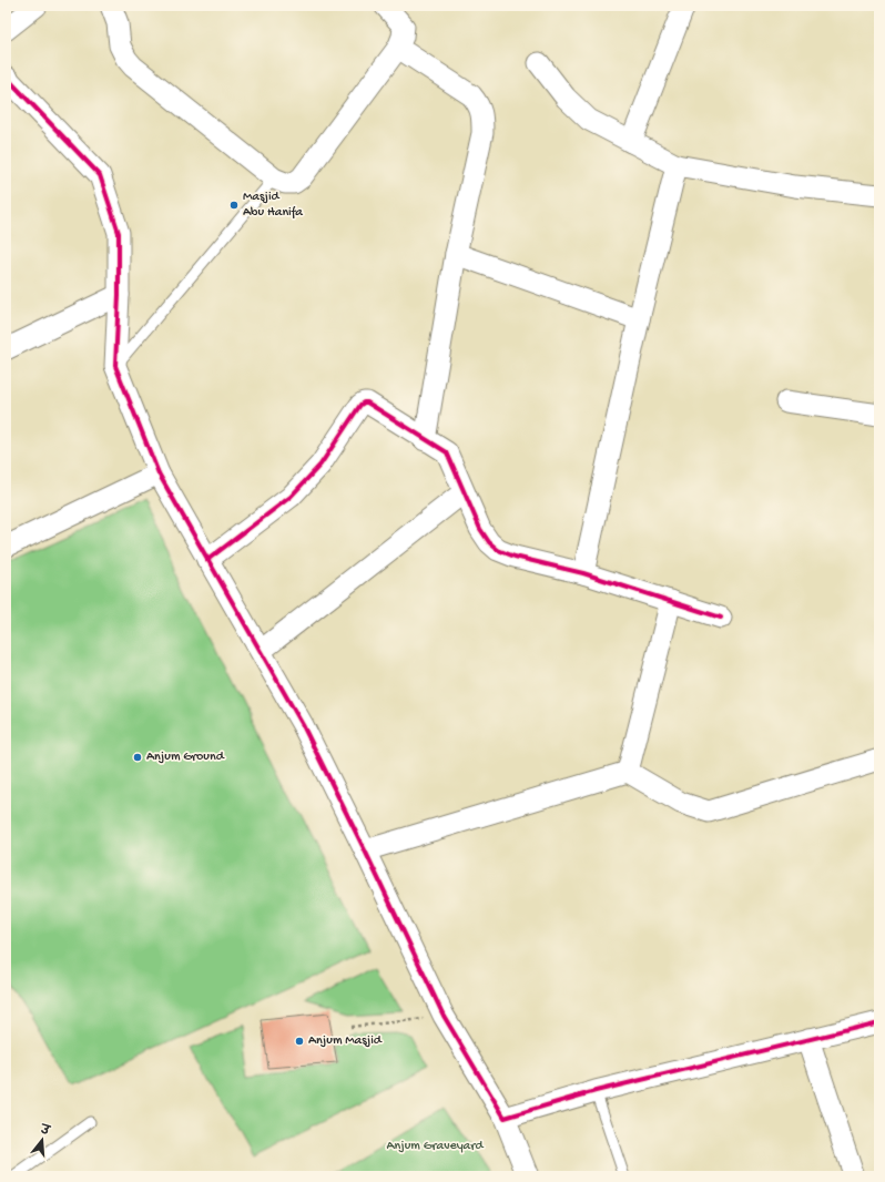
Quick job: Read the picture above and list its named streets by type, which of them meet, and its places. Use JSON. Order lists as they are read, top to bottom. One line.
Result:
{"parks":["Anjum Graveyard"],"places":["Masjid Abu Hanifa","Anjum Ground","Anjum Masjid"],"north":"top"}
